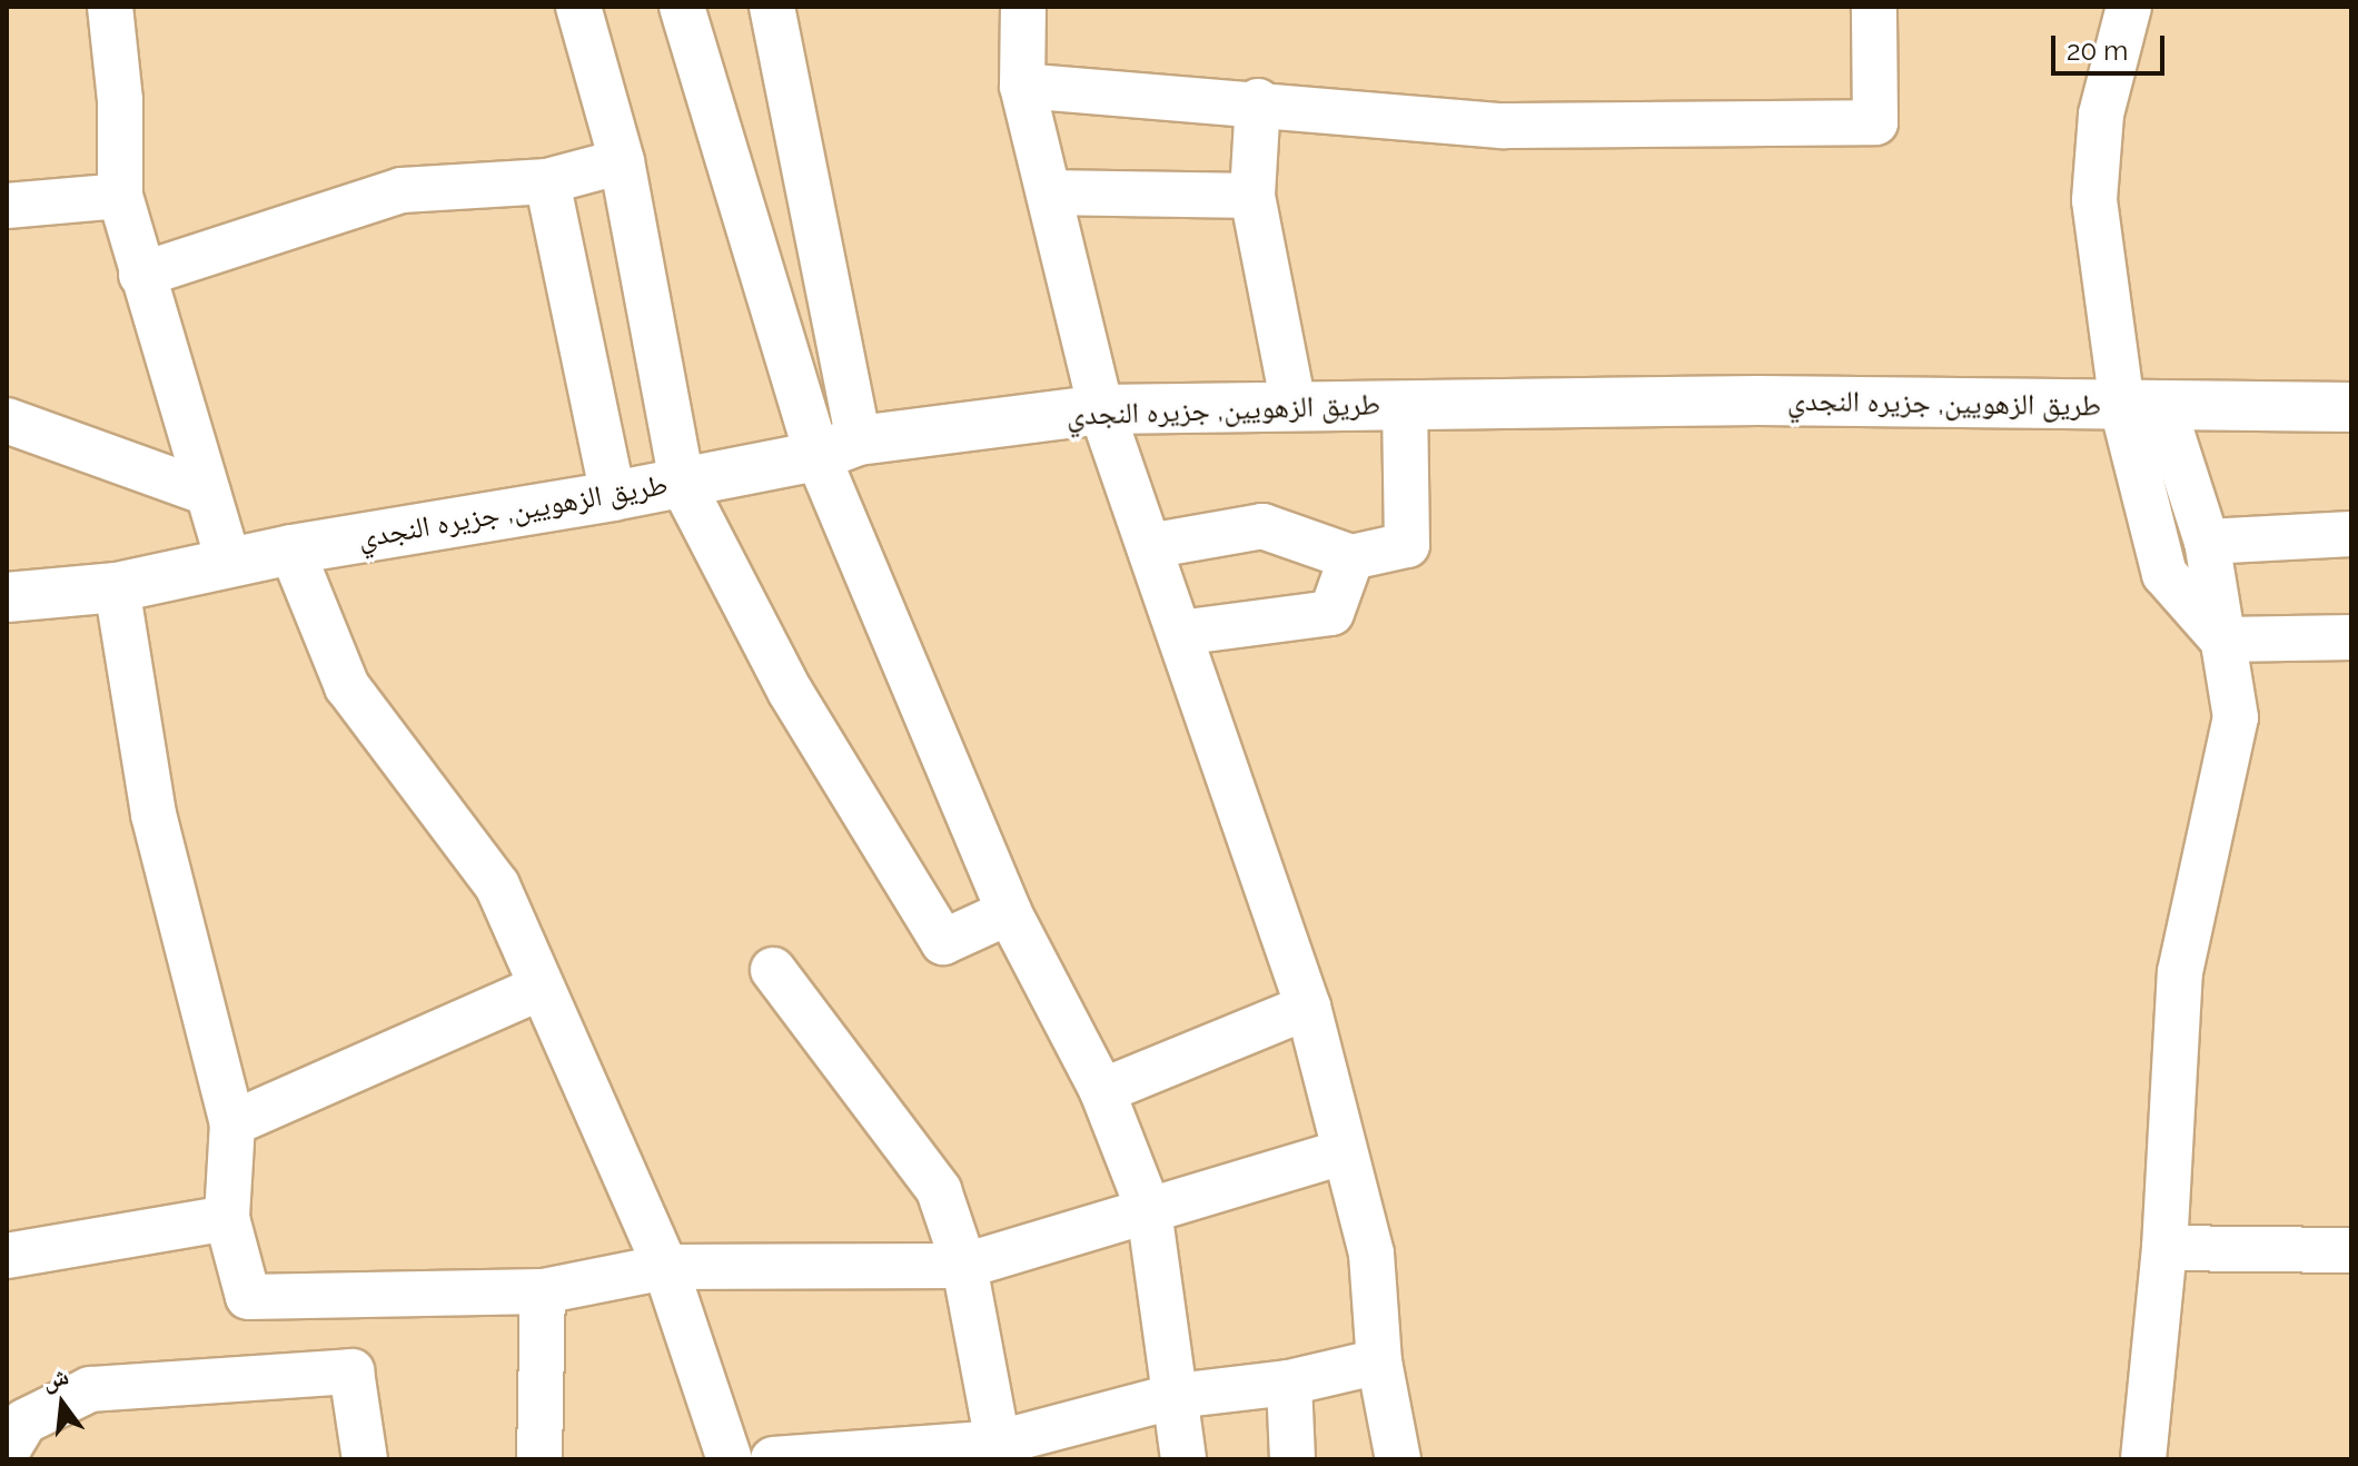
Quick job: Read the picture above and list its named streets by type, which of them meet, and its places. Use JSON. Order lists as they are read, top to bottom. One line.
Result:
{"streets":{"street":["طريق الزهويين, جزيره النجدي"]},"scale_bar":"20 m","north":"top"}
